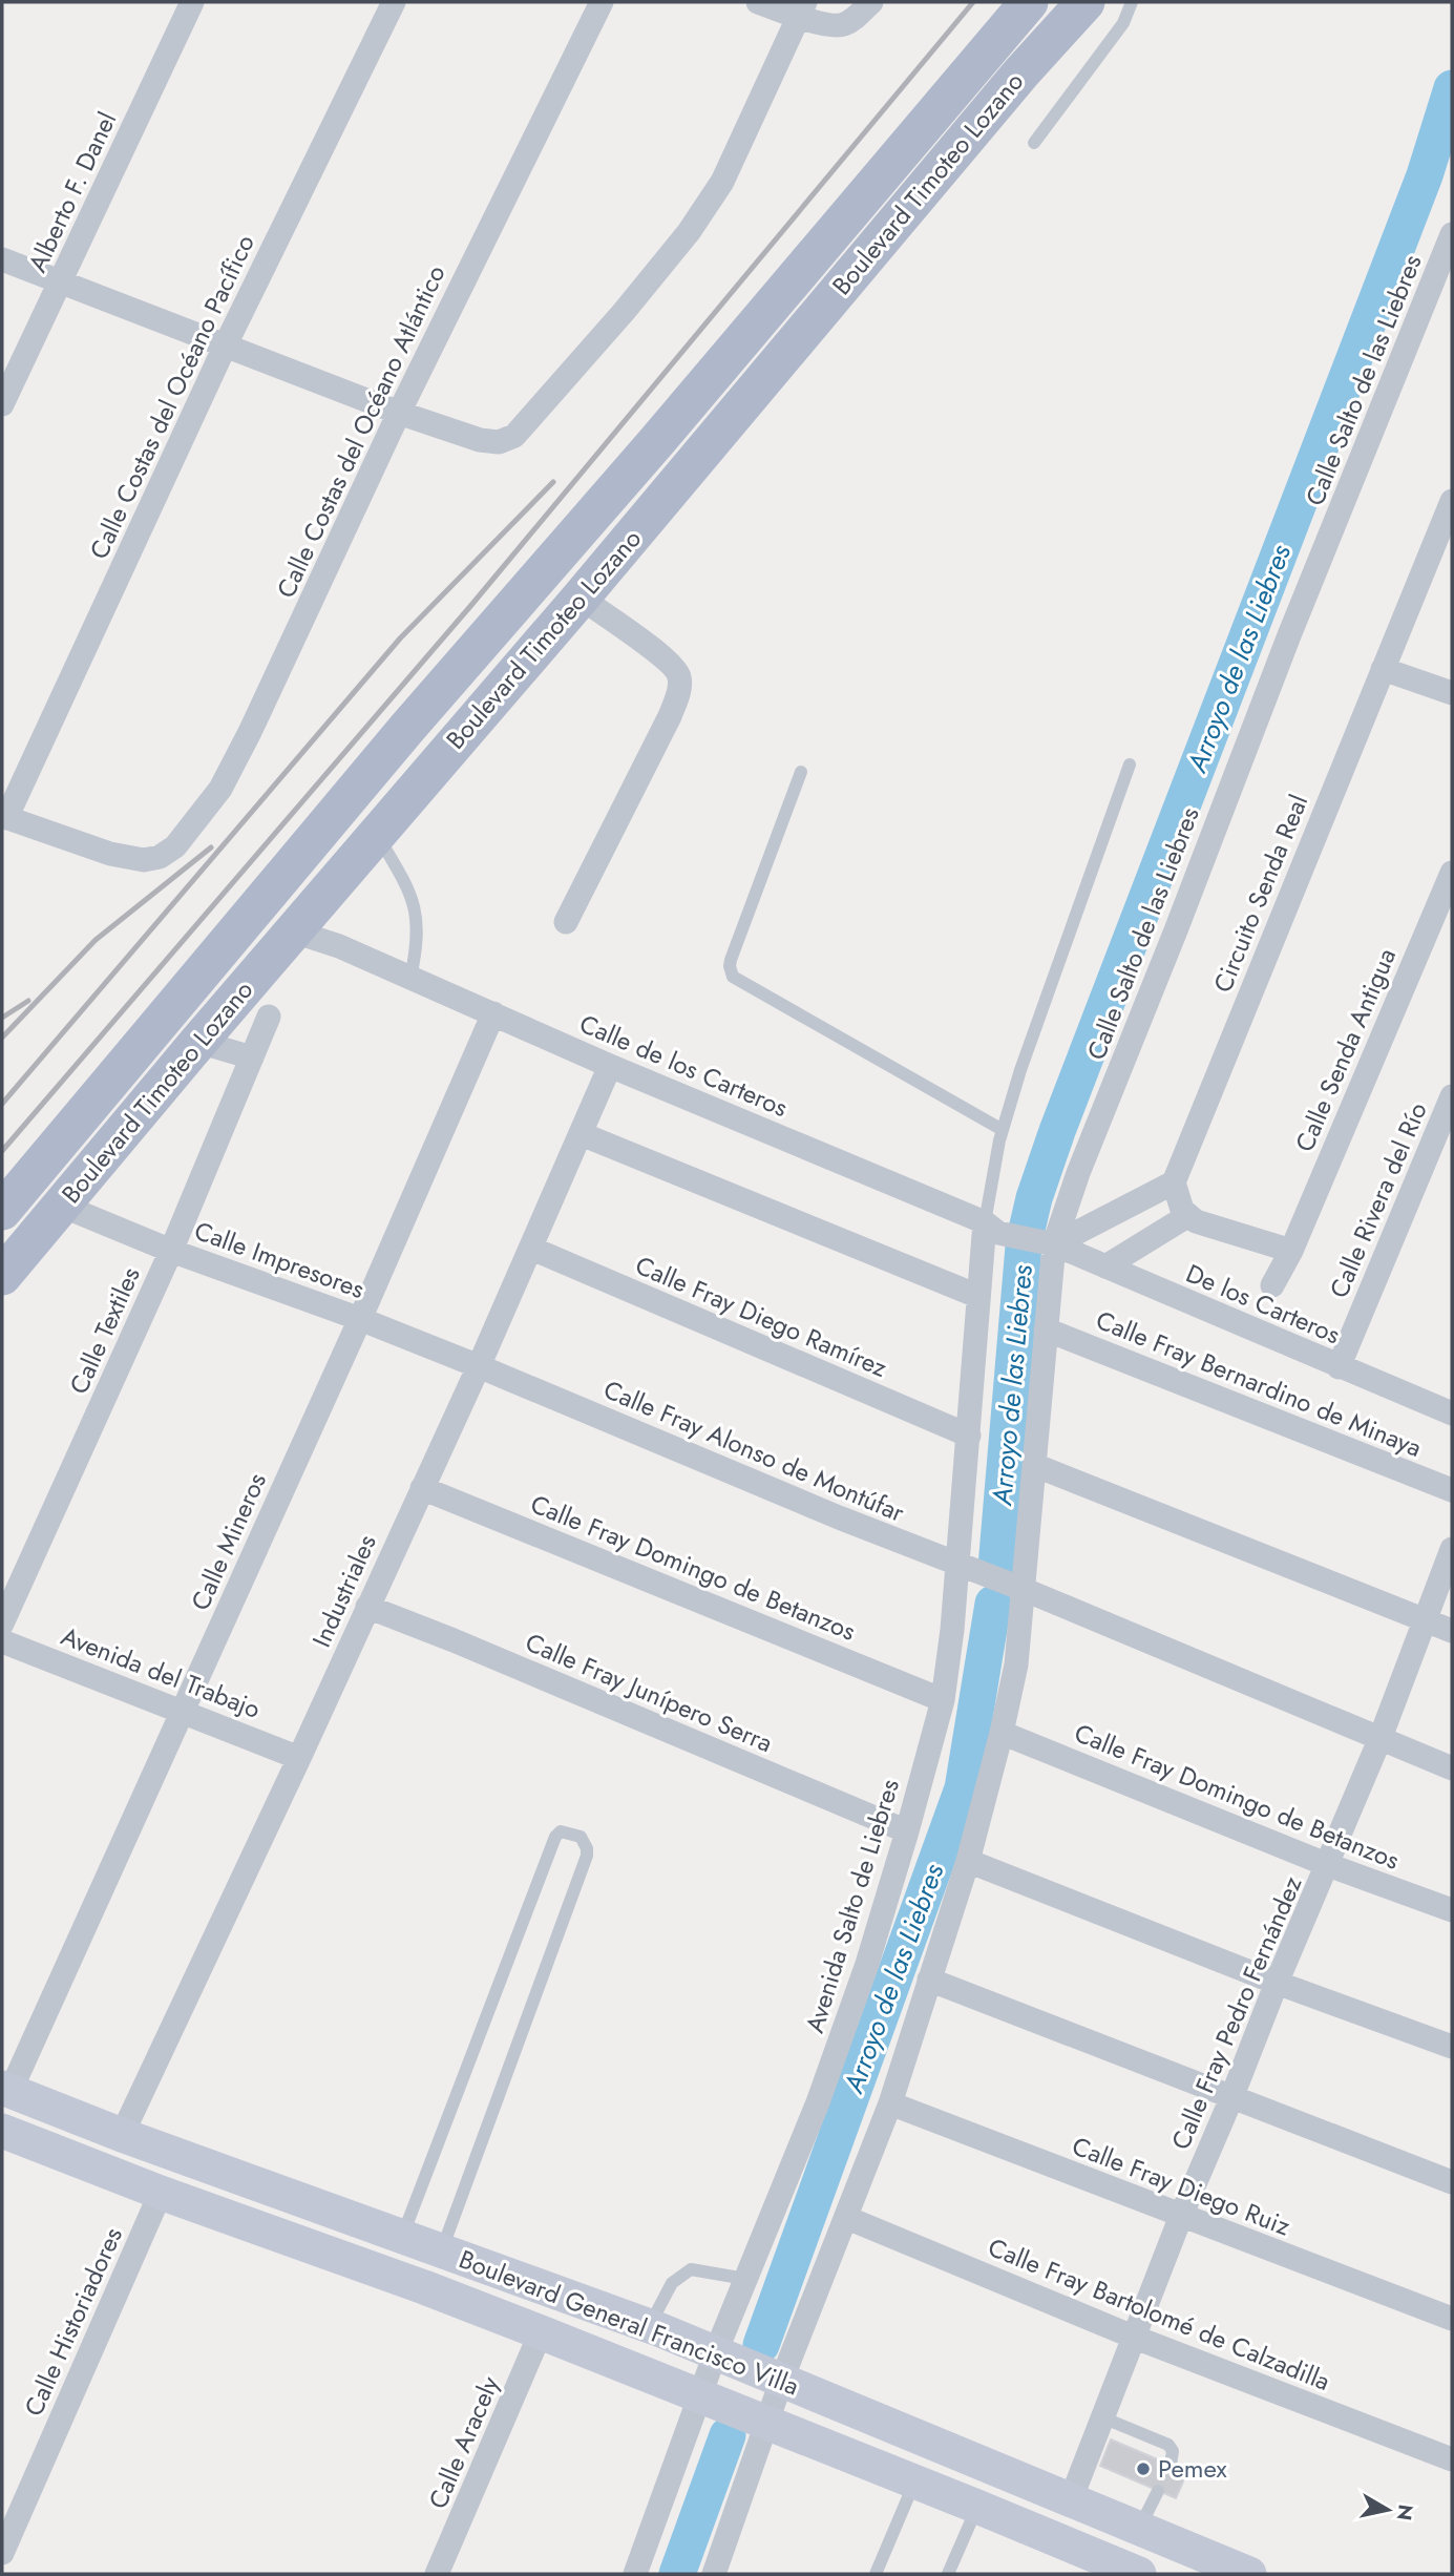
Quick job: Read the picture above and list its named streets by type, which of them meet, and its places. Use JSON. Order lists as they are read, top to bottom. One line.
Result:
{"streets":{"main road":["Boulevard Timoteo Lozano","Boulevard General Francisco Villa"],"street":["Alberto F. Danel","Calle Salto de las Liebres","Calle Costas del Océano Pacífico","Calle Costas del Océano Atlántico","Circuito Senda Real","Calle Senda Antigua","Calle de los Carteros","Calle Rivera del Río","Calle Impresores","De los Carteros","Calle Fray Diego Ramírez","Calle Textiles","Calle Fray Bernardino de Minaya","Calle Fray Alonso de Montúfar","Calle Mineros","Calle Fray Domingo de Betanzos","Industriales","Avenida del Trabajo","Calle Fray Junípero Serra","Avenida Salto de Liebres","Calle Fray Pedro Fernández","Calle Fray Diego Ruiz","Calle Fray Bartolomé de Calzadilla","Calle Historiadores","Calle Aracely"]},"crossings":[["Boulevard Timoteo Lozano","Calle de los Carteros"],["Boulevard Timoteo Lozano","Calle Impresores"],["Calle Salto de las Liebres","Calle de los Carteros"],["Calle Salto de las Liebres","De los Carteros"],["Calle Costas del Océano Pacífico","Calle Costas del Océano Atlántico"],["Calle de los Carteros","De los Carteros"],["Calle de los Carteros","Calle Mineros"],["Calle de los Carteros","Industriales"],["Calle de los Carteros","Avenida Salto de Liebres"],["Calle Rivera del Río","De los Carteros"],["Calle Impresores","Calle Textiles"],["Calle Impresores","Calle Fray Alonso de Montúfar"],["Calle Impresores","Calle Mineros"],["Calle Impresores","Industriales"],["Calle Fray Diego Ramírez","Industriales"],["Calle Fray Diego Ramírez","Avenida Salto de Liebres"],["Calle Fray Alonso de Montúfar","Industriales"],["Calle Fray Alonso de Montúfar","Avenida Salto de Liebres"],["Calle Fray Alonso de Montúfar","Calle Fray Pedro Fernández"],["Calle Mineros","Avenida del Trabajo"],["Calle Mineros","Boulevard General Francisco Villa"],["Calle Fray Domingo de Betanzos","Industriales"],["Calle Fray Domingo de Betanzos","Avenida Salto de Liebres"],["Calle Fray Domingo de Betanzos","Calle Fray Pedro Fernández"],["Industriales","Avenida del Trabajo"],["Industriales","Calle Fray Junípero Serra"],["Industriales","Boulevard General Francisco Villa"],["Calle Fray Junípero Serra","Avenida Salto de Liebres"],["Avenida Salto de Liebres","Boulevard General Francisco Villa"],["Calle Fray Pedro Fernández","Calle Fray Diego Ruiz"],["Calle Fray Pedro Fernández","Calle Fray Bartolomé de Calzadilla"],["Calle Fray Pedro Fernández","Boulevard General Francisco Villa"],["Calle Historiadores","Boulevard General Francisco Villa"],["Boulevard General Francisco Villa","Calle Aracely"]],"water":["Arroyo de las Liebres"],"places":["Pemex"],"north":"right"}
